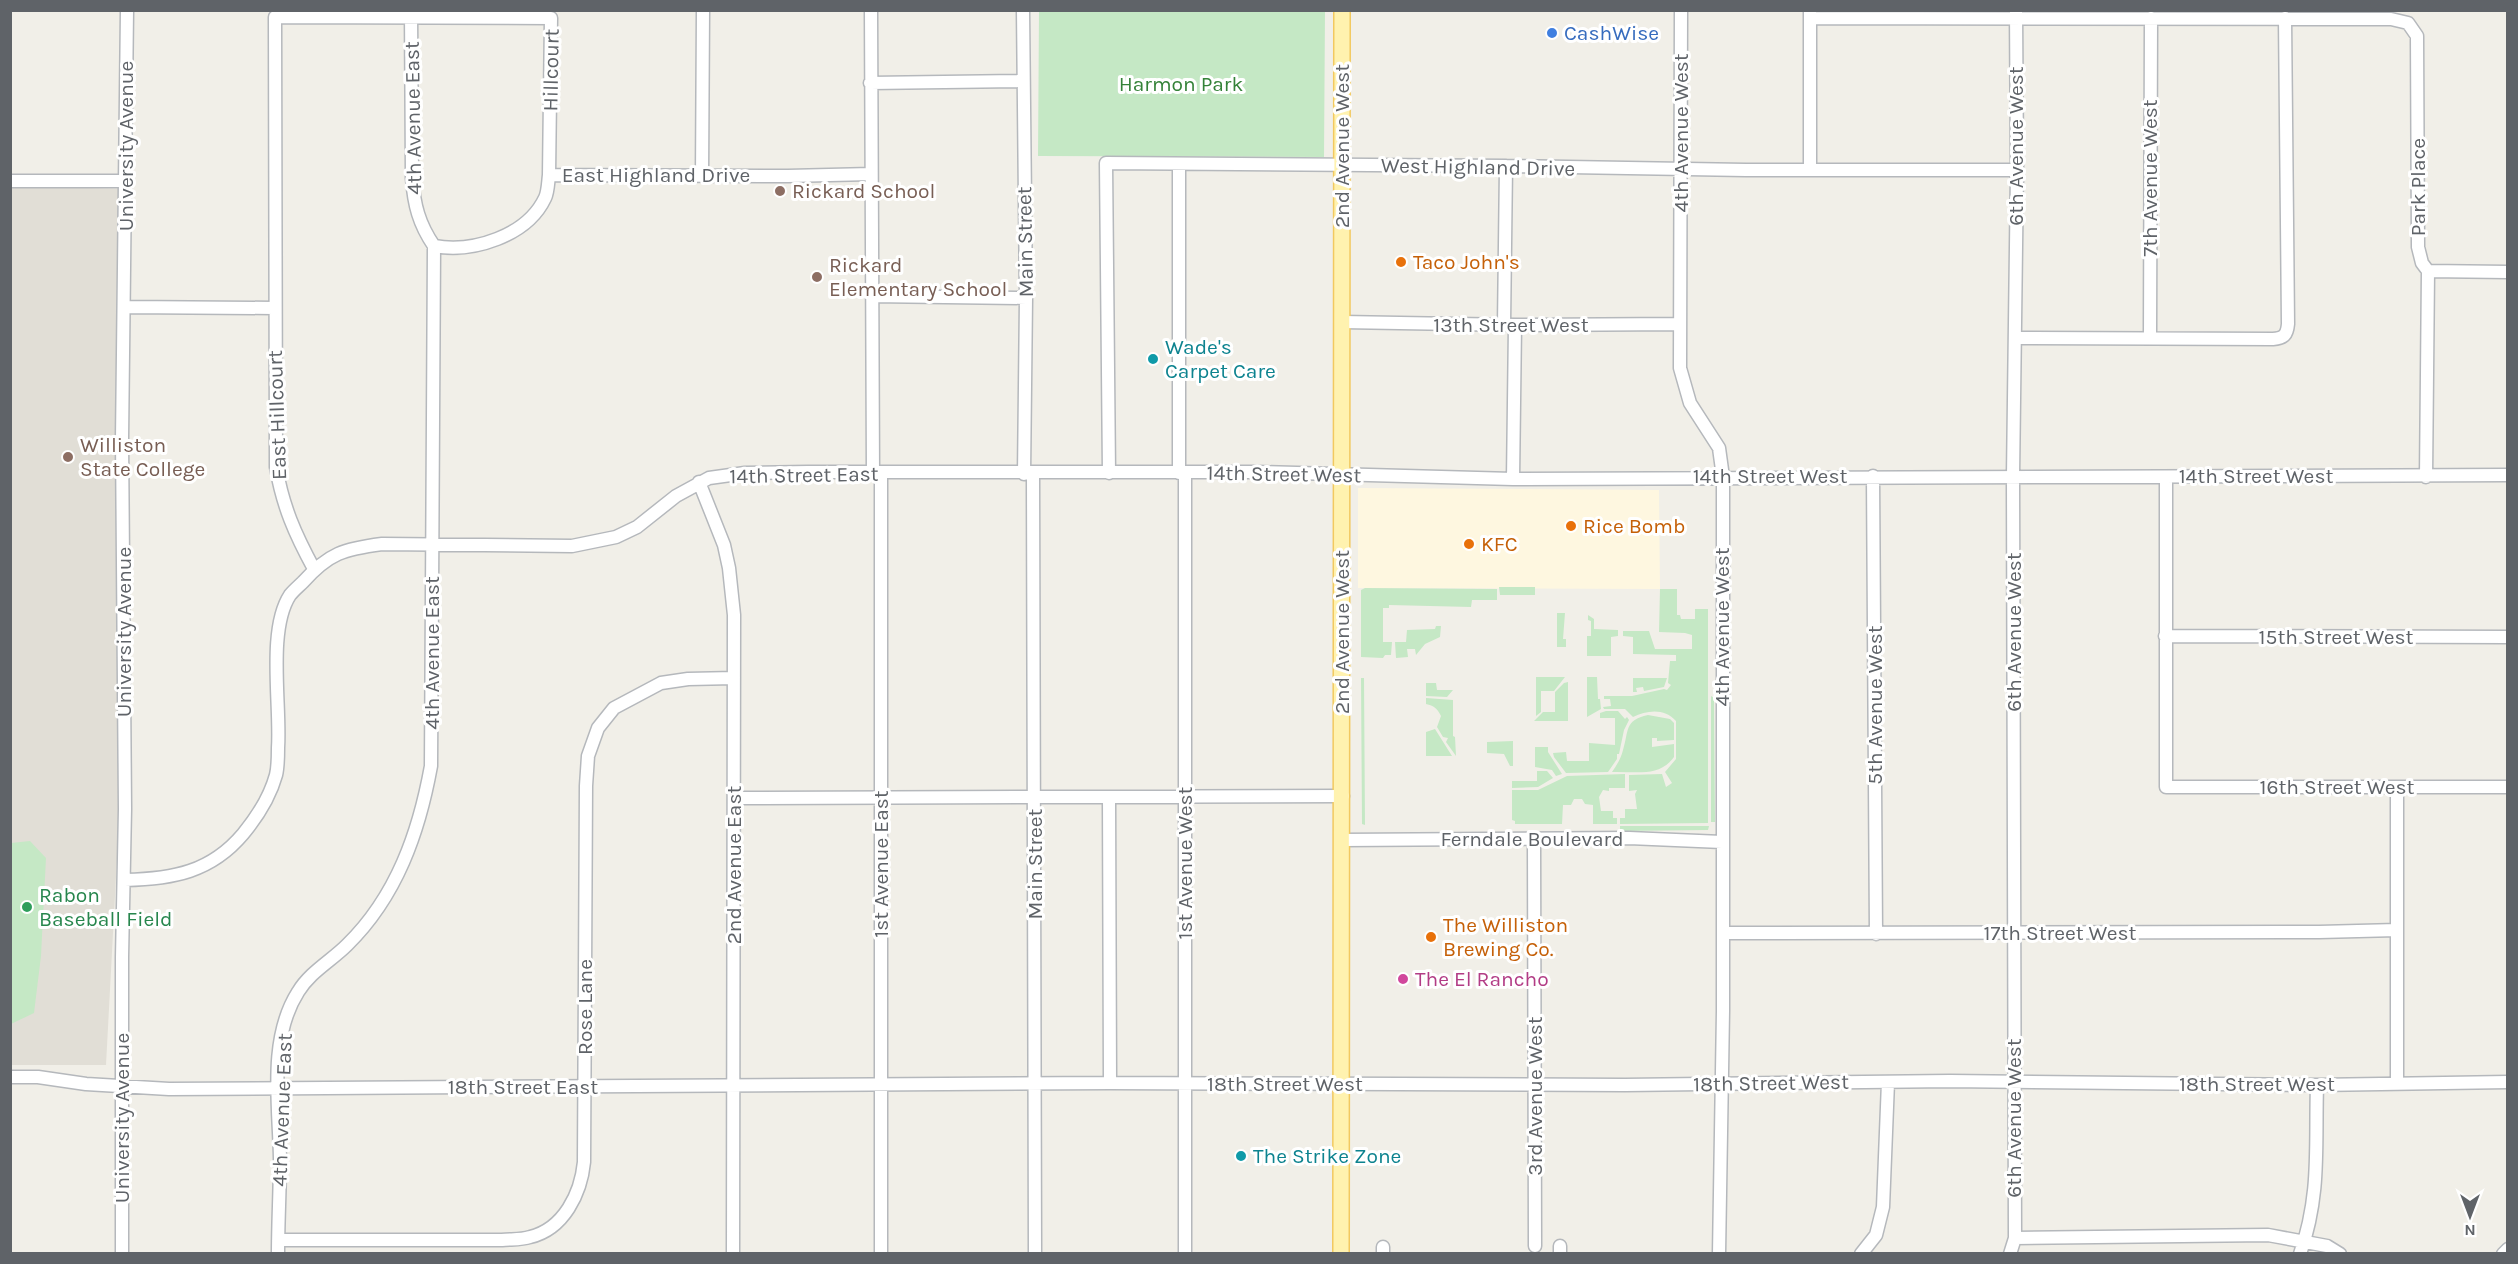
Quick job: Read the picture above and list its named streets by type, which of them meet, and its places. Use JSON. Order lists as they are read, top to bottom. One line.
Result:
{"streets":{"main road":["2nd Avenue West"],"street":["Hillcourt","4th Avenue East","4th Avenue West","University Avenue","6th Avenue West","West Highland Drive","East Highland Drive","7th Avenue West","Park Place","Main Street","13th Street West","East Hillcourt","14th Street West","14th Street East","15th Street West","5th Avenue West","16th Street West","Ferndale Boulevard","1st Avenue West","1st Avenue East","2nd Avenue East","17th Street West","Rose Lane","18th Street West","18th Street East","3rd Avenue West"]},"crossings":[["Hillcourt","4th Avenue East"],["Hillcourt","East Highland Drive"],["Hillcourt","East Hillcourt"],["4th Avenue East","14th Street East"],["4th Avenue East","Rose Lane"],["4th Avenue East","18th Street East"],["4th Avenue West","West Highland Drive"],["4th Avenue West","13th Street West"],["4th Avenue West","14th Street West"],["4th Avenue West","Ferndale Boulevard"],["4th Avenue West","17th Street West"],["4th Avenue West","18th Street West"],["University Avenue","18th Street East"],["2nd Avenue West","West Highland Drive"],["2nd Avenue West","13th Street West"],["2nd Avenue West","14th Street West"],["2nd Avenue West","Ferndale Boulevard"],["2nd Avenue West","18th Street West"],["6th Avenue West","West Highland Drive"],["6th Avenue West","14th Street West"],["6th Avenue West","17th Street West"],["6th Avenue West","18th Street West"],["West Highland Drive","14th Street West"],["West Highland Drive","1st Avenue West"],["East Highland Drive","1st Avenue East"],["Main Street","14th Street West"],["Main Street","14th Street East"],["Main Street","18th Street West"],["Main Street","18th Street East"],["East Hillcourt","14th Street East"],["14th Street West","14th Street East"],["14th Street West","5th Avenue West"],["14th Street West","1st Avenue West"],["14th Street East","1st Avenue East"],["14th Street East","2nd Avenue East"],["15th Street West","16th Street West"],["5th Avenue West","17th Street West"],["Ferndale Boulevard","3rd Avenue West"],["1st Avenue West","18th Street West"],["1st Avenue East","18th Street East"],["2nd Avenue East","Rose Lane"],["2nd Avenue East","18th Street East"],["Rose Lane","18th Street East"],["18th Street West","18th Street East"],["18th Street West","3rd Avenue West"]],"parks":["Harmon Park"],"places":["CashWise","Rickard School","Taco John's","Rickard Elementary School","Wade's Carpet Care","Williston State College","Rice Bomb","KFC","Rabon Baseball Field","The Williston Brewing Co.","The El Rancho","The Strike Zone"],"north":"bottom"}
